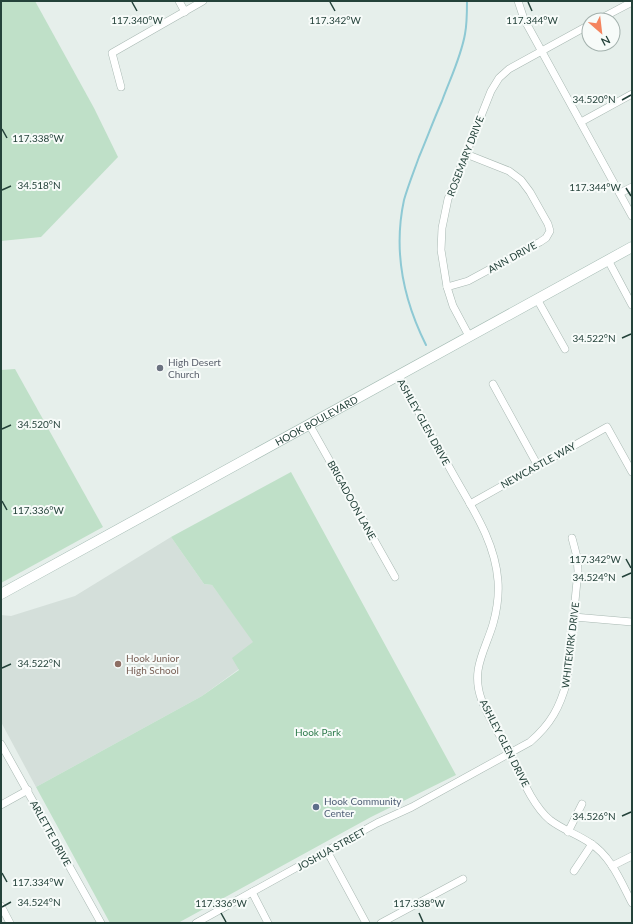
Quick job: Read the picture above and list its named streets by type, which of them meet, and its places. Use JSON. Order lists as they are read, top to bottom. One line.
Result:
{"streets":{"main road":["HOOK BOULEVARD"],"street":["ROSEMARY DRIVE","ANN DRIVE","ASHLEY GLEN DRIVE","NEWCASTLE WAY","BRIGADOON LANE","WHITEKIRK DRIVE","ARLETTE DRIVE","JOSHUA STREET"]},"crossings":[["ROSEMARY DRIVE","ANN DRIVE"],["ROSEMARY DRIVE","HOOK BOULEVARD"],["HOOK BOULEVARD","ASHLEY GLEN DRIVE"],["HOOK BOULEVARD","BRIGADOON LANE"],["ASHLEY GLEN DRIVE","NEWCASTLE WAY"],["ASHLEY GLEN DRIVE","WHITEKIRK DRIVE"],["ASHLEY GLEN DRIVE","JOSHUA STREET"],["WHITEKIRK DRIVE","JOSHUA STREET"]],"parks":["Hook Park"],"places":["High Desert Church","Hook Junior High School","Hook Community Center"],"north":"bottom right","coordinates":["117.340°W","117.342°W","117.344°W","34.520°N","117.338°W","34.518°N","34.522°N","117.336°W","34.524°N","34.526°N","117.334°W"]}
